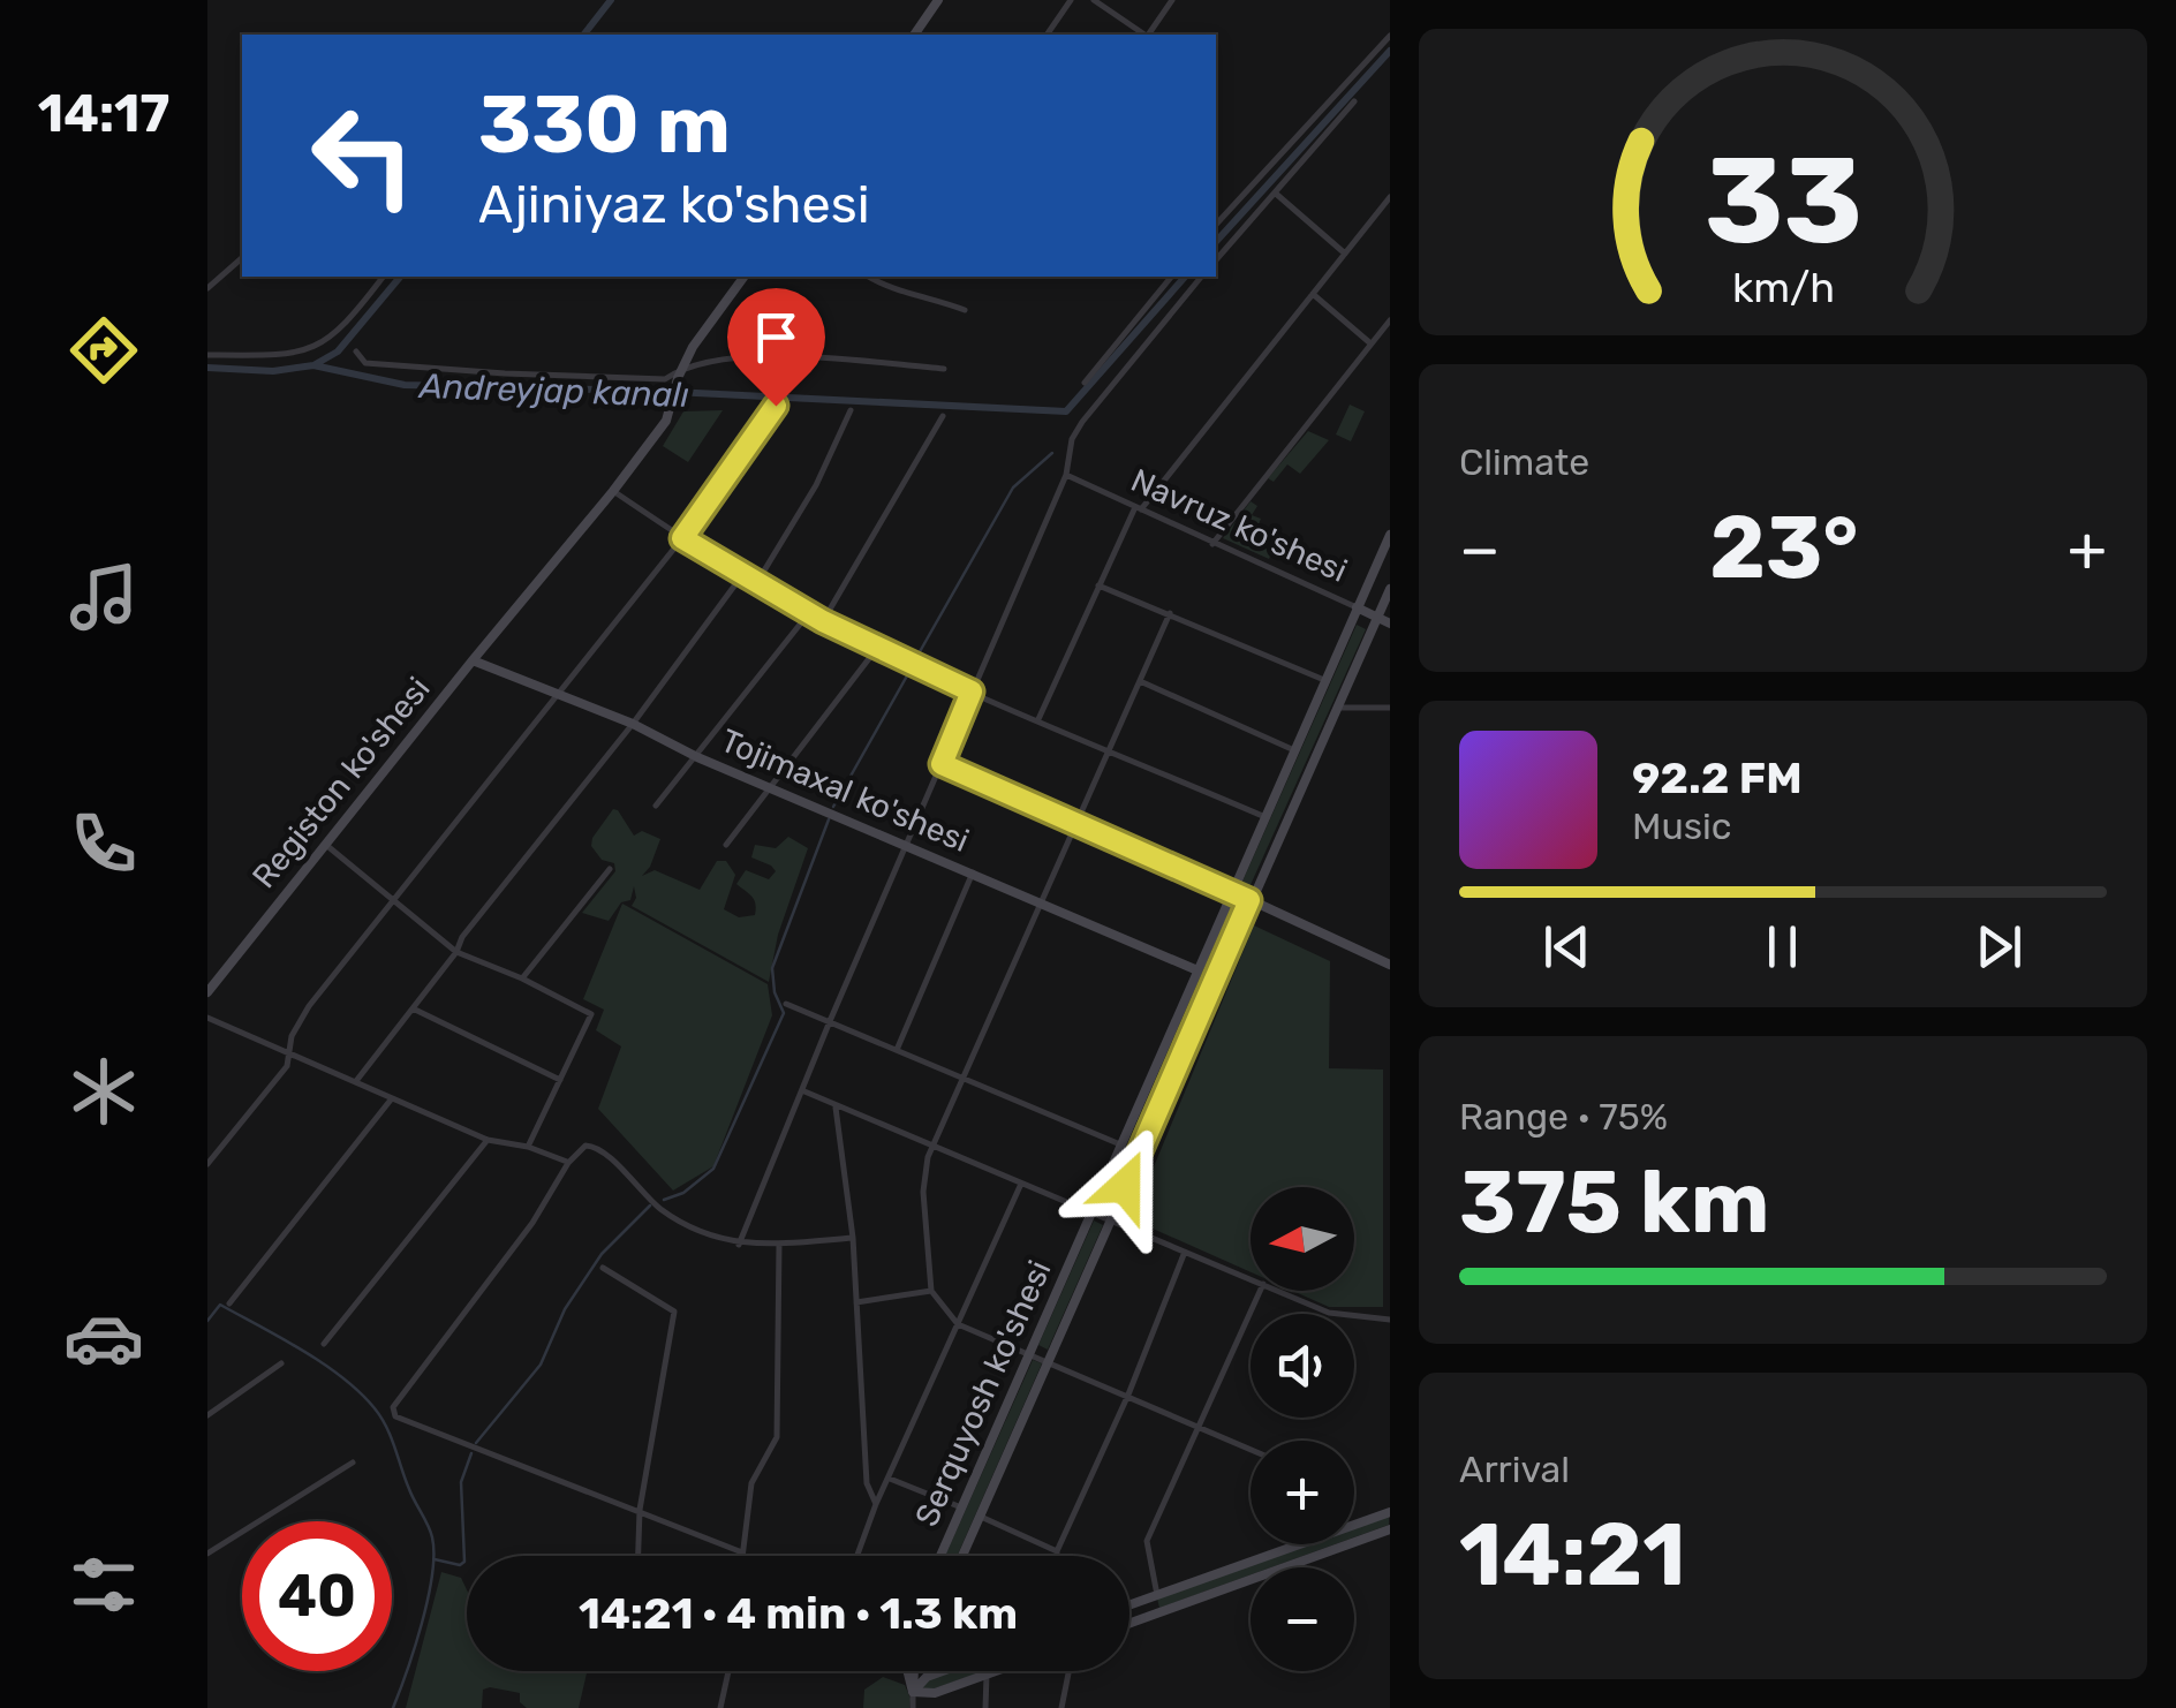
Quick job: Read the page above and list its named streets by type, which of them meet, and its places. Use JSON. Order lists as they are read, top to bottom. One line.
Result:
{"streets":{"street":["Navruz ko'shesi","Registon ko'shesi","Tojimaxal ko'shesi","Serquyosh ko'shesi"]},"crossings":[["Navruz ko'shesi","Serquyosh ko'shesi"],["Registon ko'shesi","Tojimaxal ko'shesi"],["Tojimaxal ko'shesi","Serquyosh ko'shesi"]],"water":["Andreyjap kanalı"],"north":"left","page":{"tabs":"14:17","turn":["330 m","Ajiniyaz ko'shesi"],"tile":["Climate",["Range · 75%","375 km"],["Arrival","14:21"]],"heat":["−","23°","+"],"song":["92.2 FM","Music"],"map_buttons":["+","−"],"limit":"40","trip":"14:21 · 4 min · 1.3 km","gauge":["33","km/h"]}}
